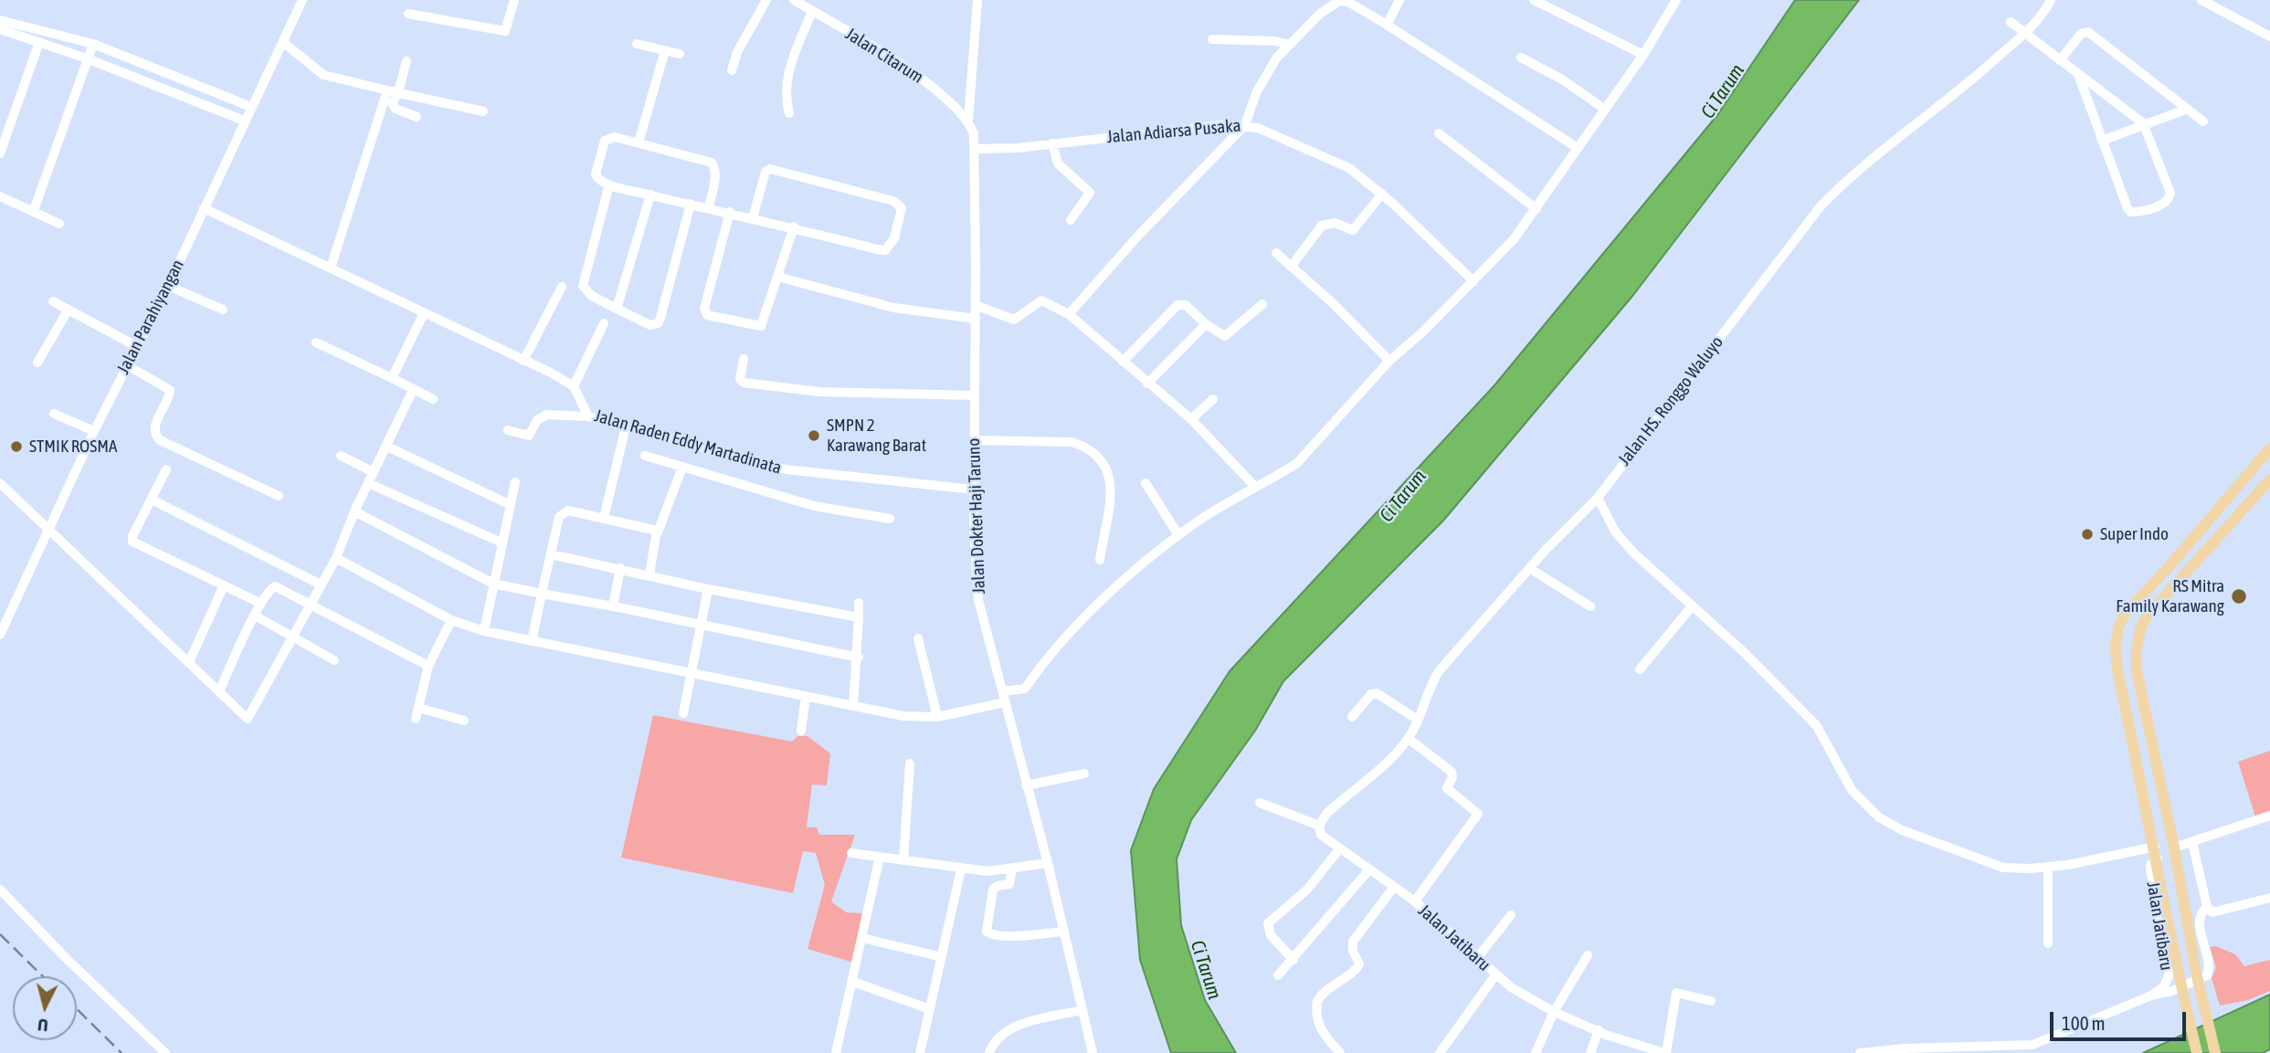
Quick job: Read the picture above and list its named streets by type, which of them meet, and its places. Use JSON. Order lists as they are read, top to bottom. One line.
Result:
{"streets":{"street":["Jalan Citarum","Jalan Adiarsa Pusaka","Jalan Parahiyangan","Jalan HS. Ronggo Waluyo","Jalan Raden Eddy Martadinata","Jalan Dokter Haji Taruno","Jalan Jatibaru"]},"crossings":[["Jalan Citarum","Jalan Dokter Haji Taruno"],["Jalan Adiarsa Pusaka","Jalan Dokter Haji Taruno"],["Jalan HS. Ronggo Waluyo","Jalan Jatibaru"],["Jalan Raden Eddy Martadinata","Jalan Dokter Haji Taruno"]],"water":["Ci Tarum"],"places":["SMPN 2 Karawang Barat","STMIK ROSMA","Super Indo","RS Mitra Family Karawang"],"scale_bar":"100 m","north":"bottom"}
